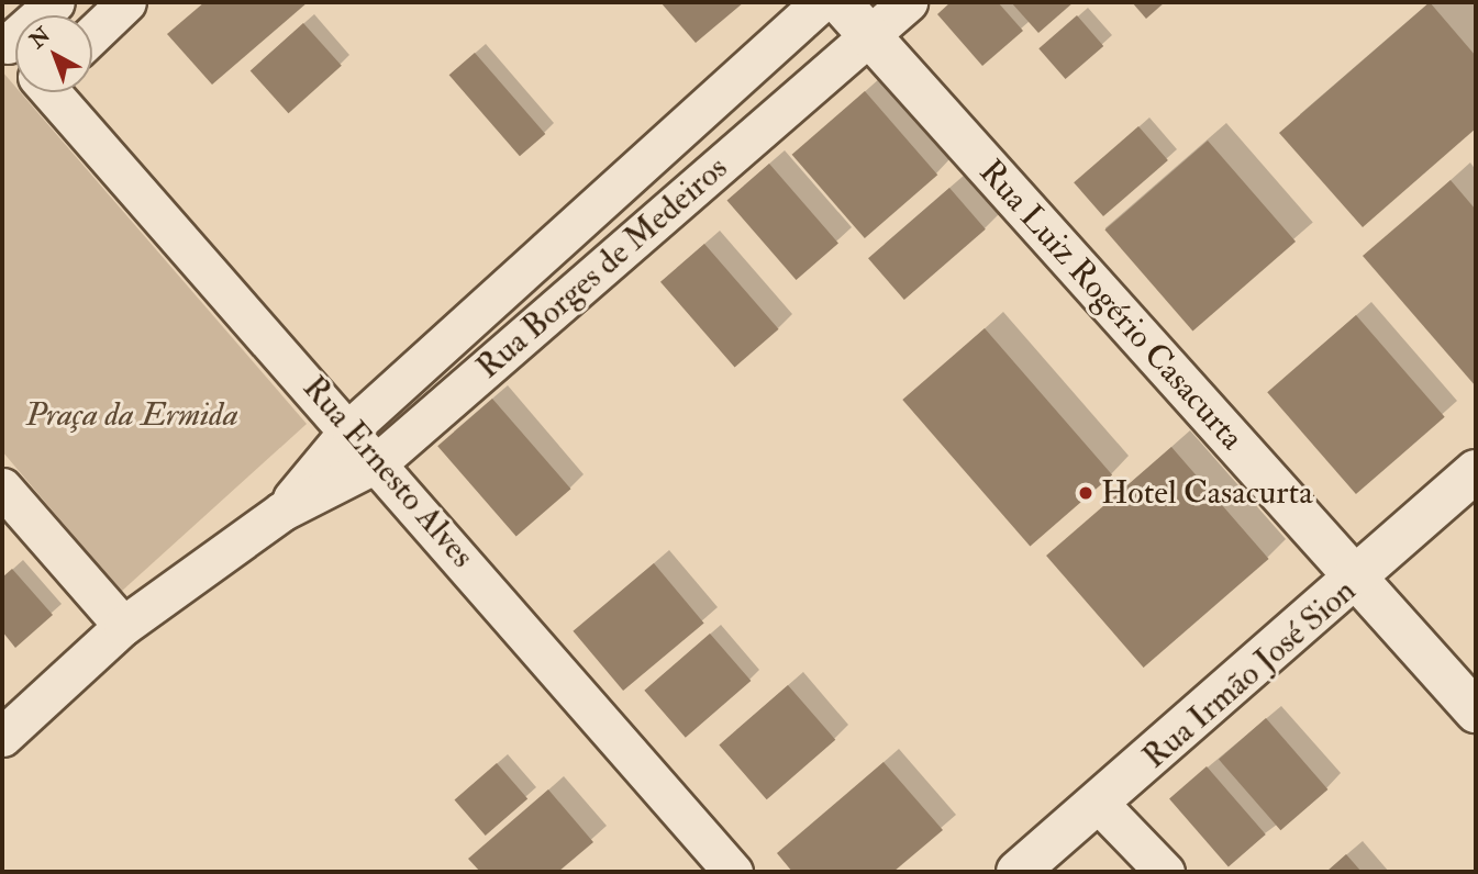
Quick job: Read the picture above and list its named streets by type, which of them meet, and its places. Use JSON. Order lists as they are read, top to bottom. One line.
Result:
{"streets":{"street":["Rua Borges de Medeiros","Rua Luiz Rogério Casacurta","Rua Ernesto Alves","Rua Irmão José Sion"]},"crossings":[["Rua Borges de Medeiros","Rua Luiz Rogério Casacurta"],["Rua Borges de Medeiros","Rua Ernesto Alves"],["Rua Luiz Rogério Casacurta","Rua Irmão José Sion"]],"parks":["Praça da Ermida"],"places":["Hotel Casacurta"],"north":"top left"}
